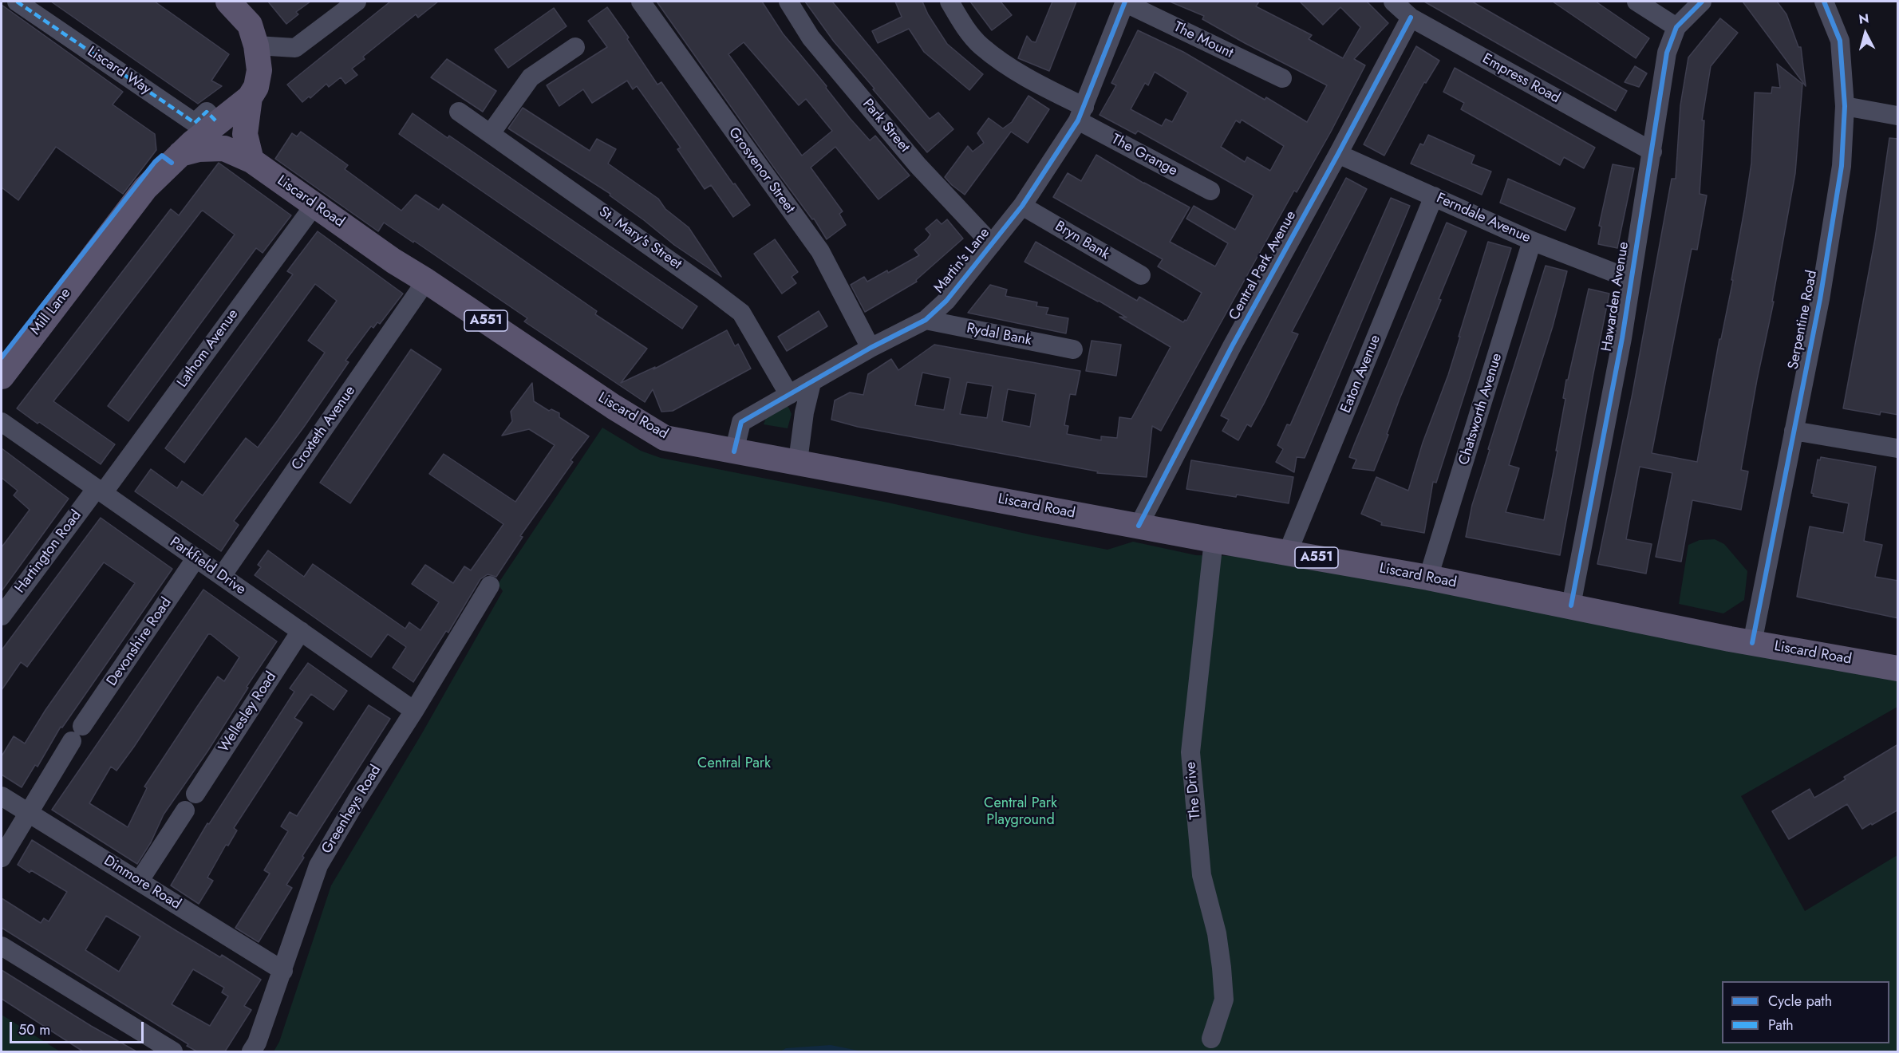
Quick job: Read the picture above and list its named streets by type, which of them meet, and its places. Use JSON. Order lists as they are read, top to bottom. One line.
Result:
{"streets":{"main road":["Liscard Road","Mill Lane","A551"],"street":["The Mount","Liscard Way","Empress Road","Park Street","The Grange","Grosvenor Street","Ferndale Avenue","St. Mary's Street","Bryn Bank","Martin's Lane","Central Park Avenue","Hawarden Avenue","Serpentine Road","Rydal Bank","Lathom Avenue","Eaton Avenue","Chatsworth Avenue","Croxteth Avenue","Hartington Road","Parkfield Drive","Devonshire Road","Wellesley Road","The Drive","Greenheys Road","Dinmore Road"]},"crossings":[["The Mount","Martin's Lane"],["Liscard Way","Mill Lane"],["Empress Road","Central Park Avenue"],["Empress Road","Hawarden Avenue"],["Park Street","Martin's Lane"],["The Grange","Martin's Lane"],["Grosvenor Street","Martin's Lane"],["Liscard Road","Martin's Lane"],["Liscard Road","Central Park Avenue"],["Liscard Road","Hawarden Avenue"],["Liscard Road","Mill Lane"],["Liscard Road","Serpentine Road"],["Liscard Road","Lathom Avenue"],["Liscard Road","Eaton Avenue"],["Liscard Road","Chatsworth Avenue"],["Liscard Road","Croxteth Avenue"],["Liscard Road","The Drive"],["Ferndale Avenue","Central Park Avenue"],["Ferndale Avenue","Hawarden Avenue"],["Ferndale Avenue","Eaton Avenue"],["Ferndale Avenue","Chatsworth Avenue"],["St. Mary's Street","Martin's Lane"],["Bryn Bank","Martin's Lane"],["Martin's Lane","Rydal Bank"],["Lathom Avenue","Hartington Road"],["Lathom Avenue","Parkfield Drive"],["Croxteth Avenue","Parkfield Drive"],["Hartington Road","Parkfield Drive"],["Parkfield Drive","Devonshire Road"],["Parkfield Drive","Wellesley Road"],["Parkfield Drive","Greenheys Road"],["Devonshire Road","Dinmore Road"],["Greenheys Road","Dinmore Road"]],"parks":["Central Park","Central Park Playground"],"legend":["Cycle path","Path"],"scale_bar":"50 m","north":"top"}
